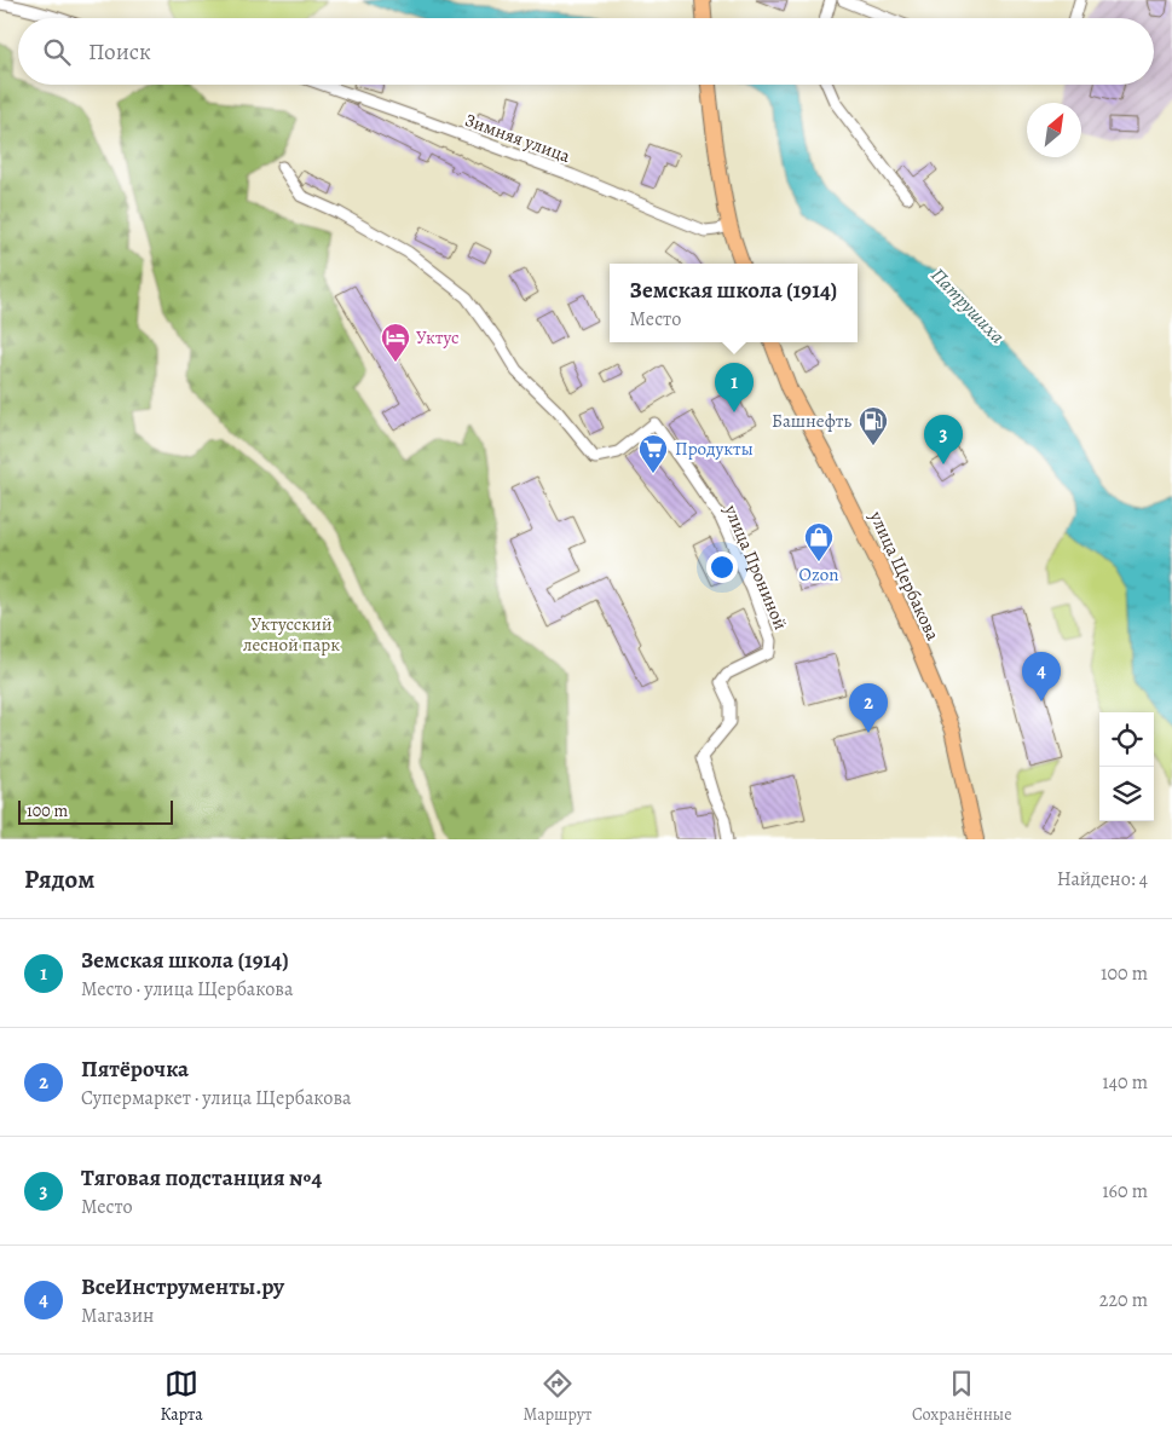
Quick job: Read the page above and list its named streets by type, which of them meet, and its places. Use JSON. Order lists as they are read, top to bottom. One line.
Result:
{"streets":{"main road":["улица Щербакова"],"street":["Зимняя улица","улица Прониной"]},"water":["Патрушиха"],"parks":["Уктусский лесной парк"],"places":{"hotel":["Уктус"],"fuel station":["Башнефть"],"supermarket":["Продукты"],"shop":["Ozon"]},"scale_bar":"100 m","north":"top right","page":{"search":"Поиск","popup":["Земская школа (1914)","Место"],"pins":["1","3","4","2"],"scale":"100 m","heading":["Рядом","Найдено: 4"],"list":[{"mark":"1","name":"Земская школа (1914)","note":"Место · улица Щербакова","value":"100 m"},{"mark":"2","name":"Пятёрочка","note":"Супермаркет · улица Щербакова","value":"140 m"},{"mark":"3","name":"Тяговая подстанция №4","note":"Место","value":"160 m"},{"mark":"4","name":"ВсеИнструменты.ру","note":"Магазин","value":"220 m"}],"nav":["Карта","Маршрут","Сохранённые"]}}
